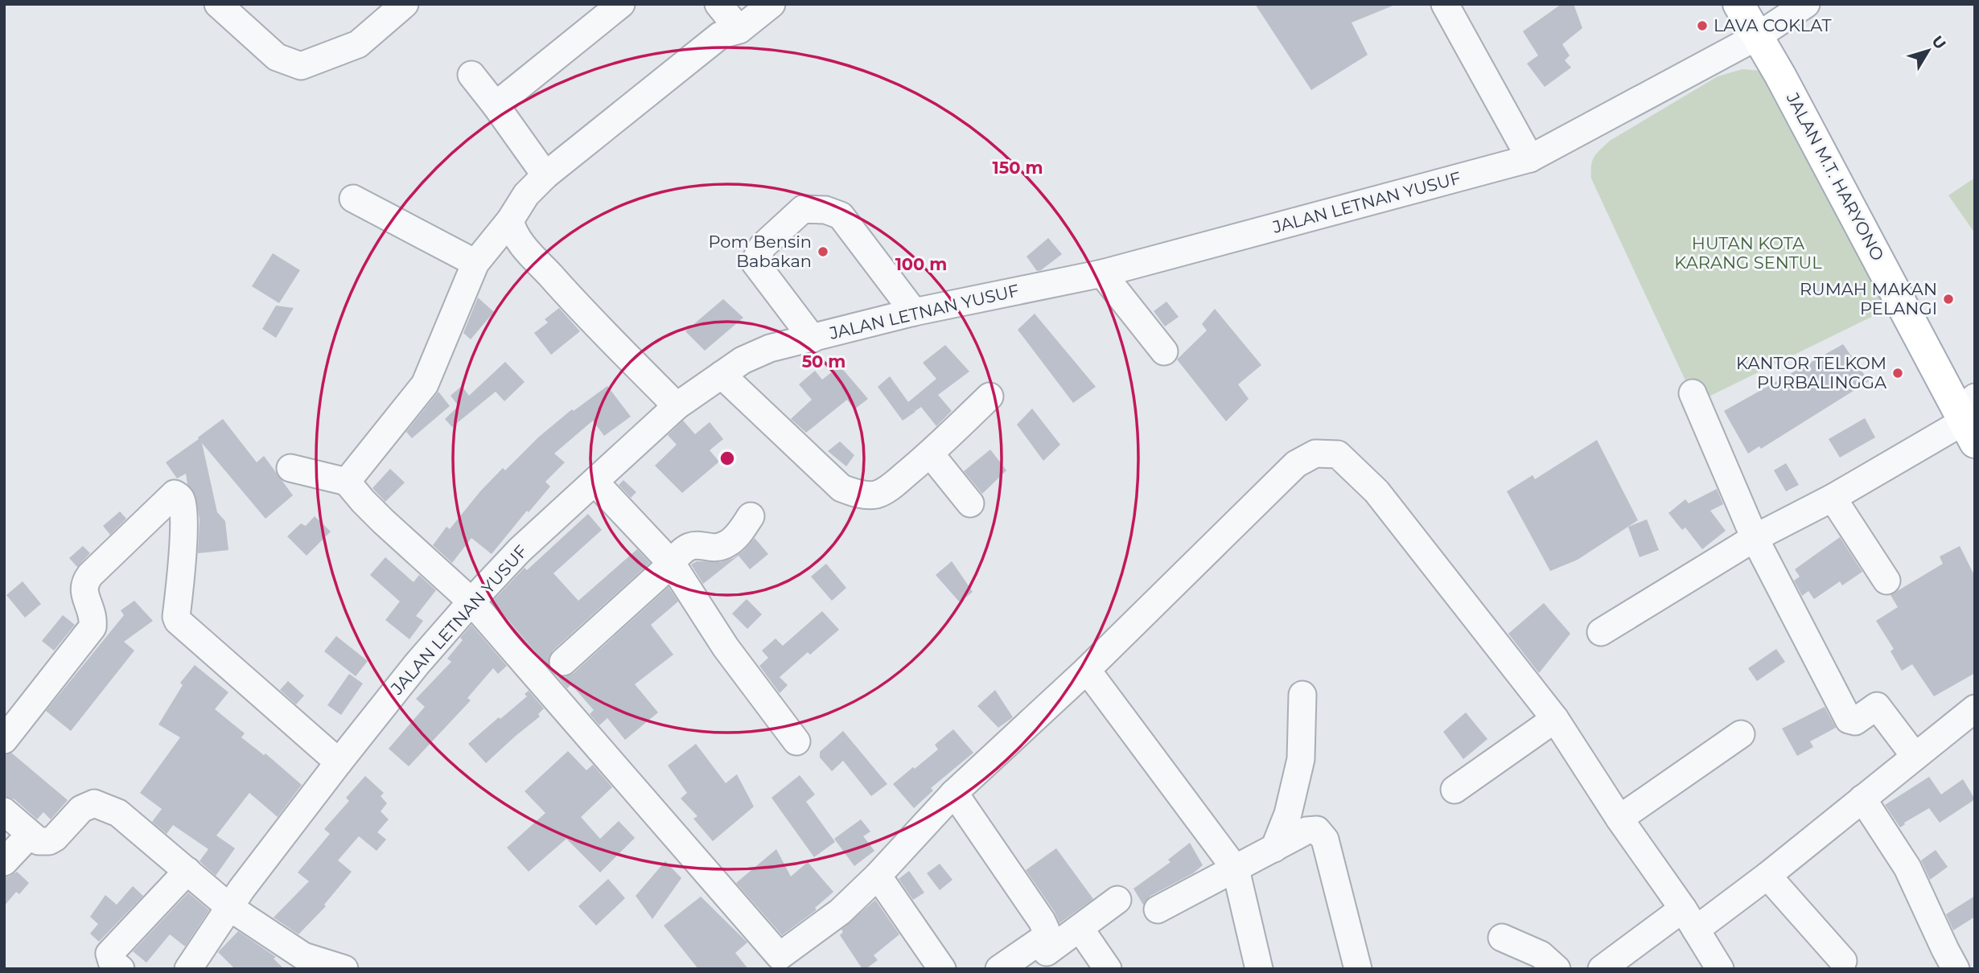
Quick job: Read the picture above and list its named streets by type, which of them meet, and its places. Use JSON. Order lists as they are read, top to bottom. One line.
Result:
{"streets":{"main road":["JALAN M.T. HARYONO"],"street":["JALAN LETNAN YUSUF"]},"crossings":[["JALAN M.T. HARYONO","JALAN LETNAN YUSUF"]],"parks":["HUTAN KOTA KARANG SENTUL"],"places":["LAVA COKLAT","Pom Bensin Babakan","RUMAH MAKAN PELANGI","KANTOR TELKOM PURBALINGGA"],"north":"top right","rings":["150 m","100 m","50 m"]}
